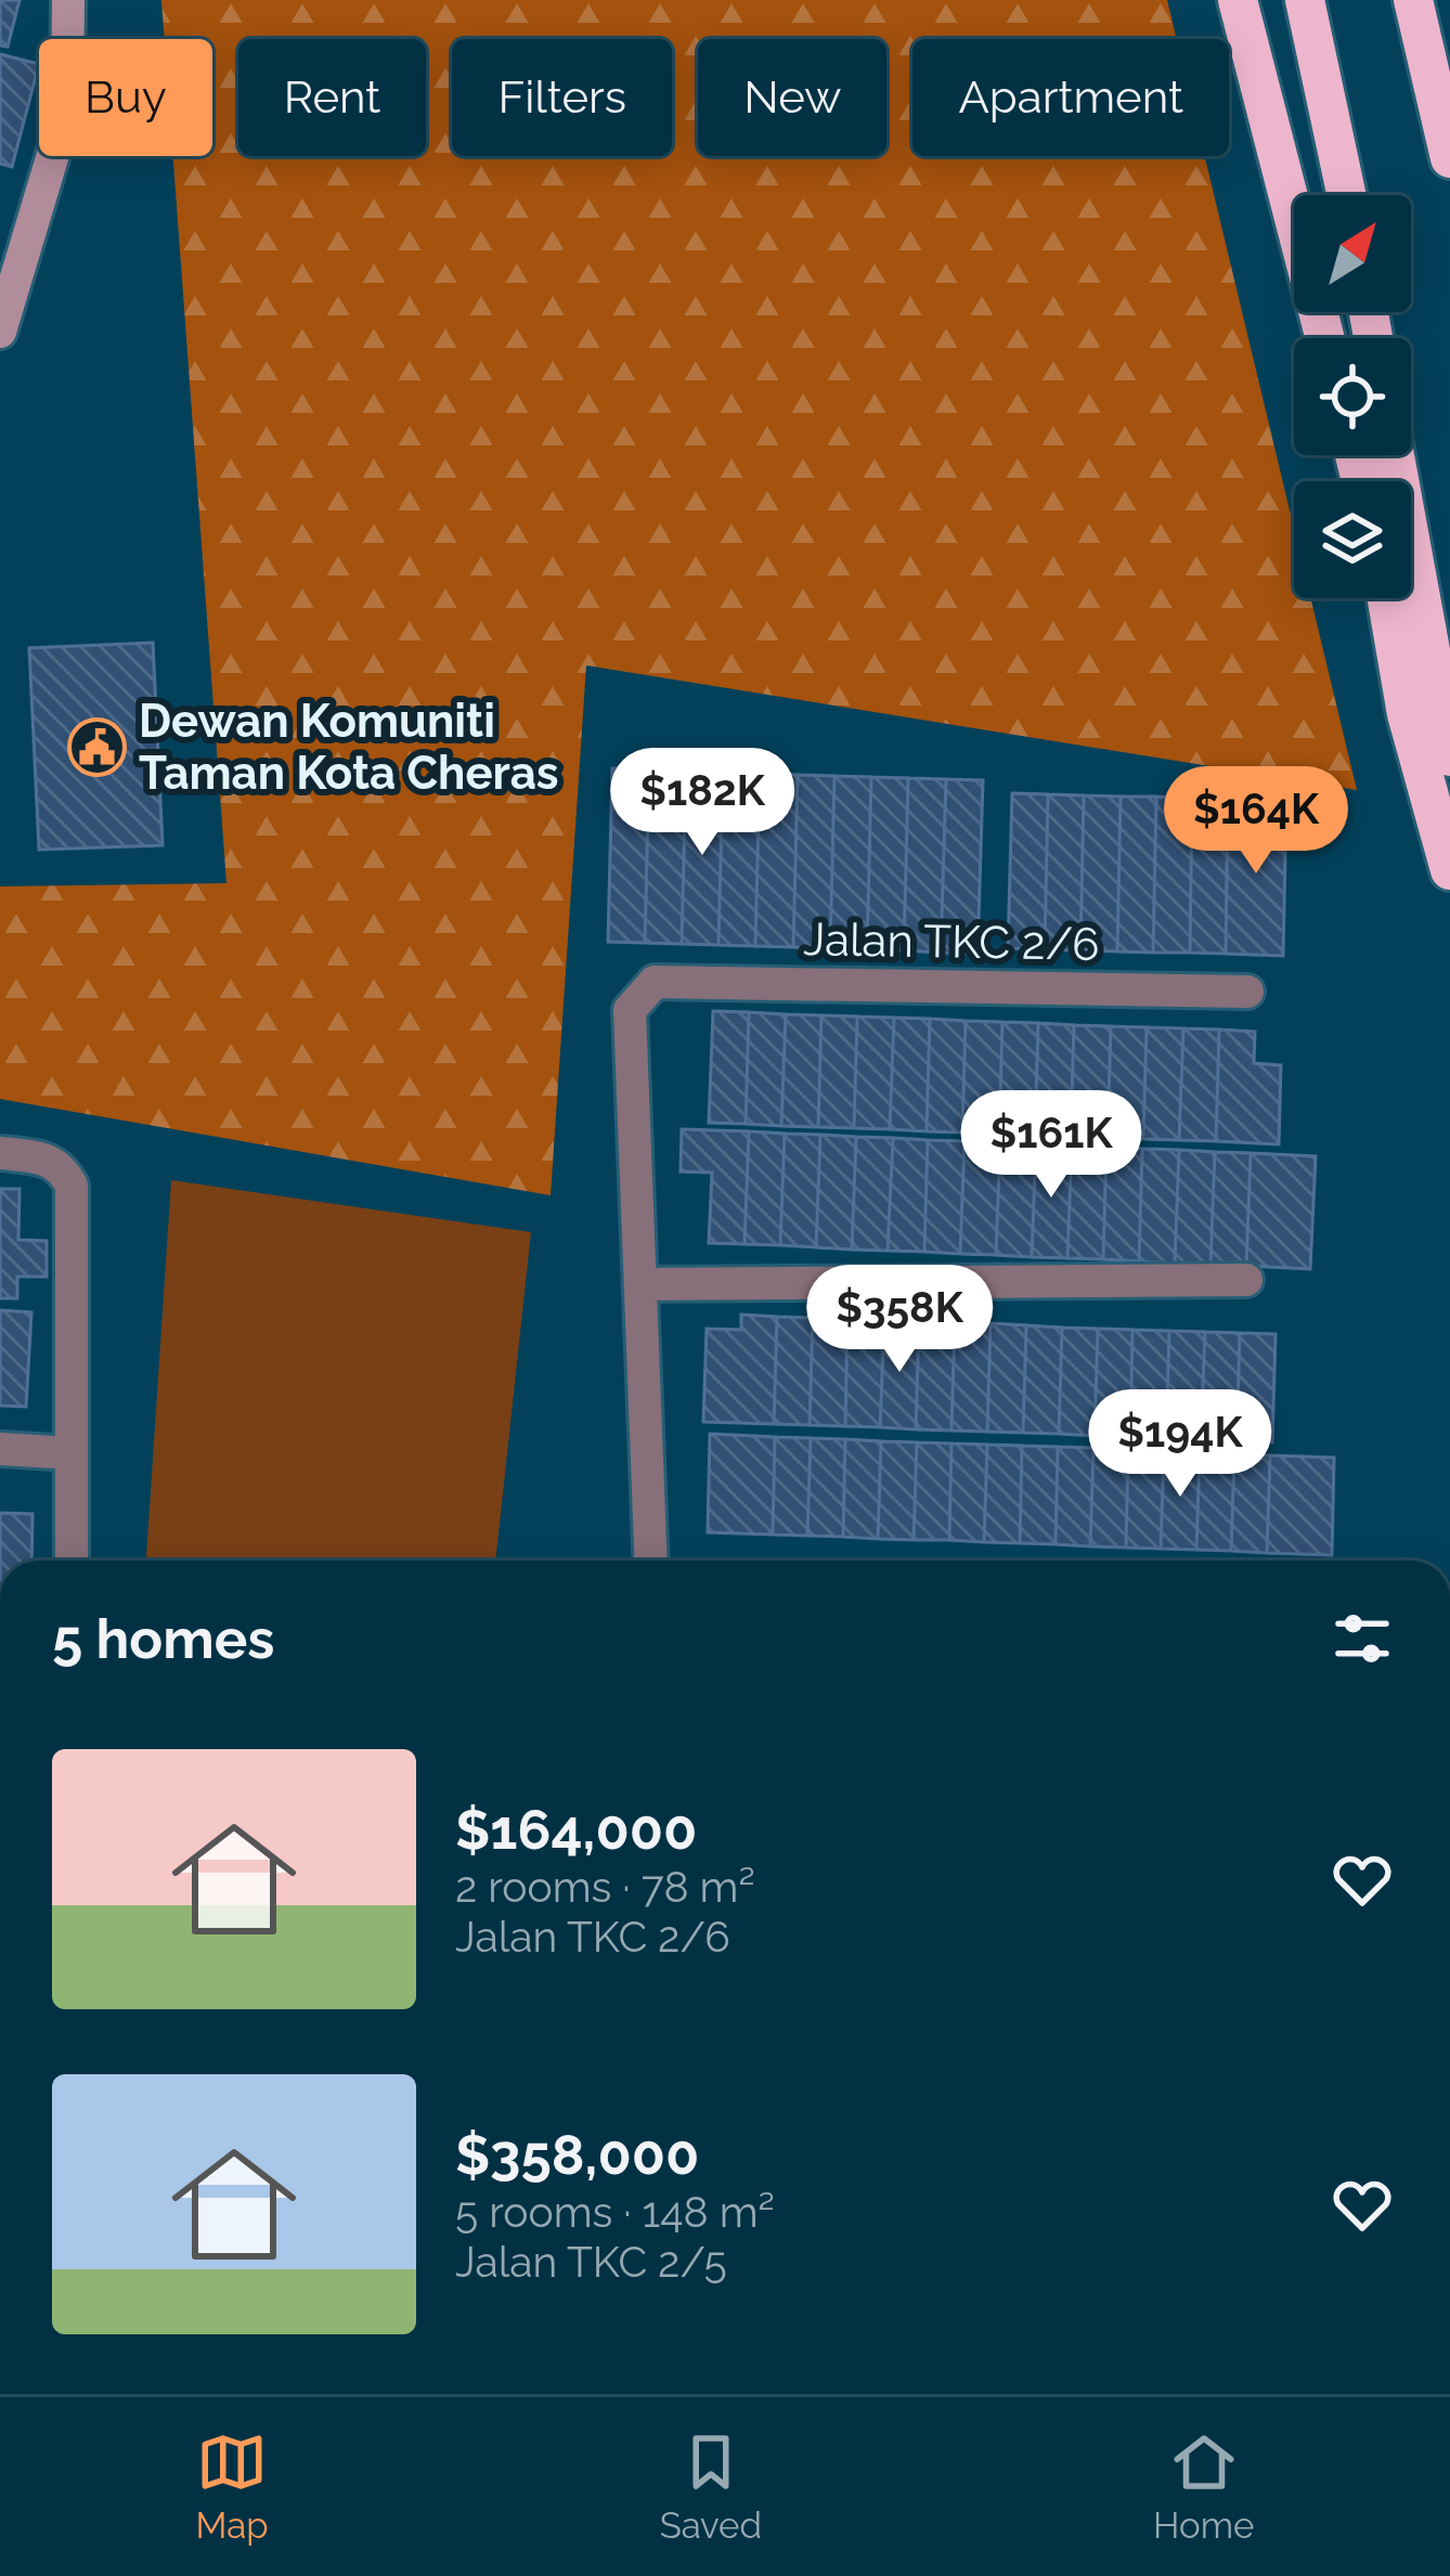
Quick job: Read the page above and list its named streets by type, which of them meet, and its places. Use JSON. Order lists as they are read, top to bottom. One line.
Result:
{"streets":{"street":["Jalan TKC 2/6"]},"places":{"public building":["Dewan Komuniti Taman Kota Cheras"]},"north":"top right","page":{"chip":["Buy","Rent","Filters","New","Apartment"],"price":["$182K","$164K","$161K","$358K","$194K"],"heading":"5 homes","list":[{"name":"$164,000","note":"2 rooms · 78 m² · Jalan TKC 2/6"},{"name":"$358,000","note":"5 rooms · 148 m² · Jalan TKC 2/5"}],"tabs":["Map","Saved","Home"]}}
